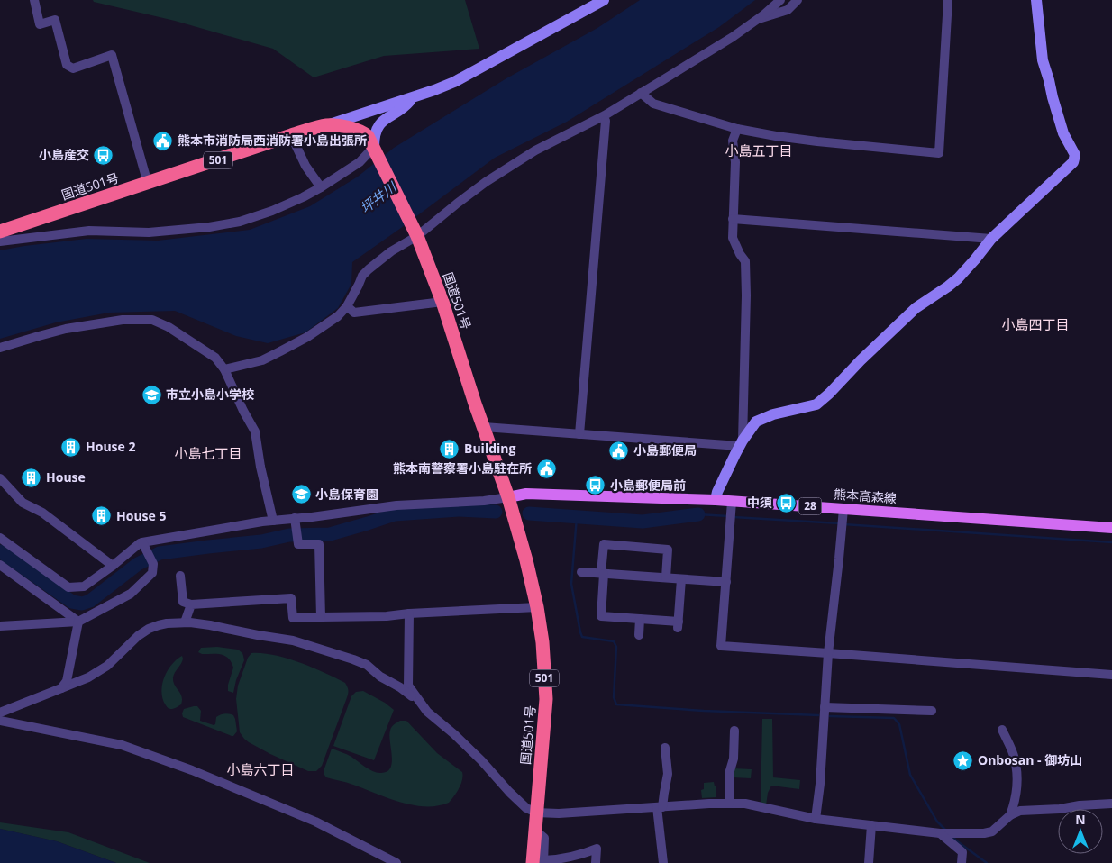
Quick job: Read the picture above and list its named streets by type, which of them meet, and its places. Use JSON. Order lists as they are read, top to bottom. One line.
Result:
{"streets":{"highway":["501","国道501号"],"main road":["熊本高森線","28"]},"crossings":[["国道501号","熊本高森線"]],"districts":["小島五丁目","小島四丁目","小島七丁目","小島六丁目"],"water":["坪井川"],"places":{"public building":["熊本市消防局西消防署小島出張所","小島郵便局","熊本南警察署小島駐在所"],"bus stop":["小島産交","小島郵便局前","中須"],"school or university":["市立小島小学校","小島保育園"],"building":["House 2","Building","House","House 5"],"place":["Onbosan - 御坊山"]},"north":"top"}
